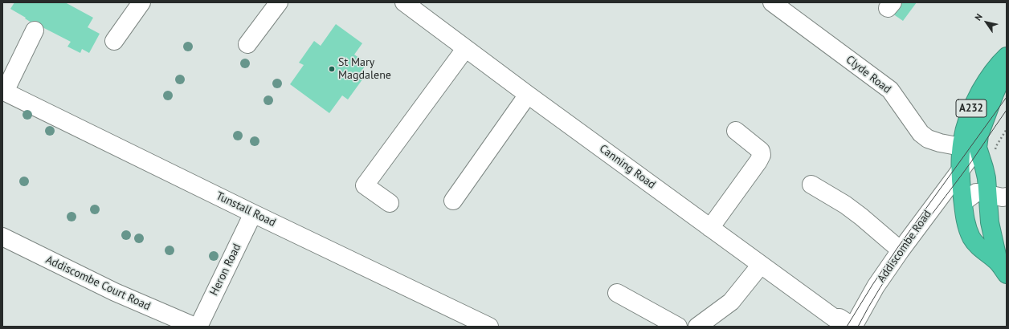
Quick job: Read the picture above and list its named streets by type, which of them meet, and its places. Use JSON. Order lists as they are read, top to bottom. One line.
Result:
{"streets":{"highway":["A232"],"street":["Clyde Road","Canning Road","Tunstall Road","Addiscombe Road","Heron Road","Addiscombe Court Road"]},"crossings":[["Clyde Road","A232"],["A232","Addiscombe Road"],["Canning Road","Addiscombe Road"],["Tunstall Road","Heron Road"]],"places":["St Mary Magdalene"],"north":"top left"}
